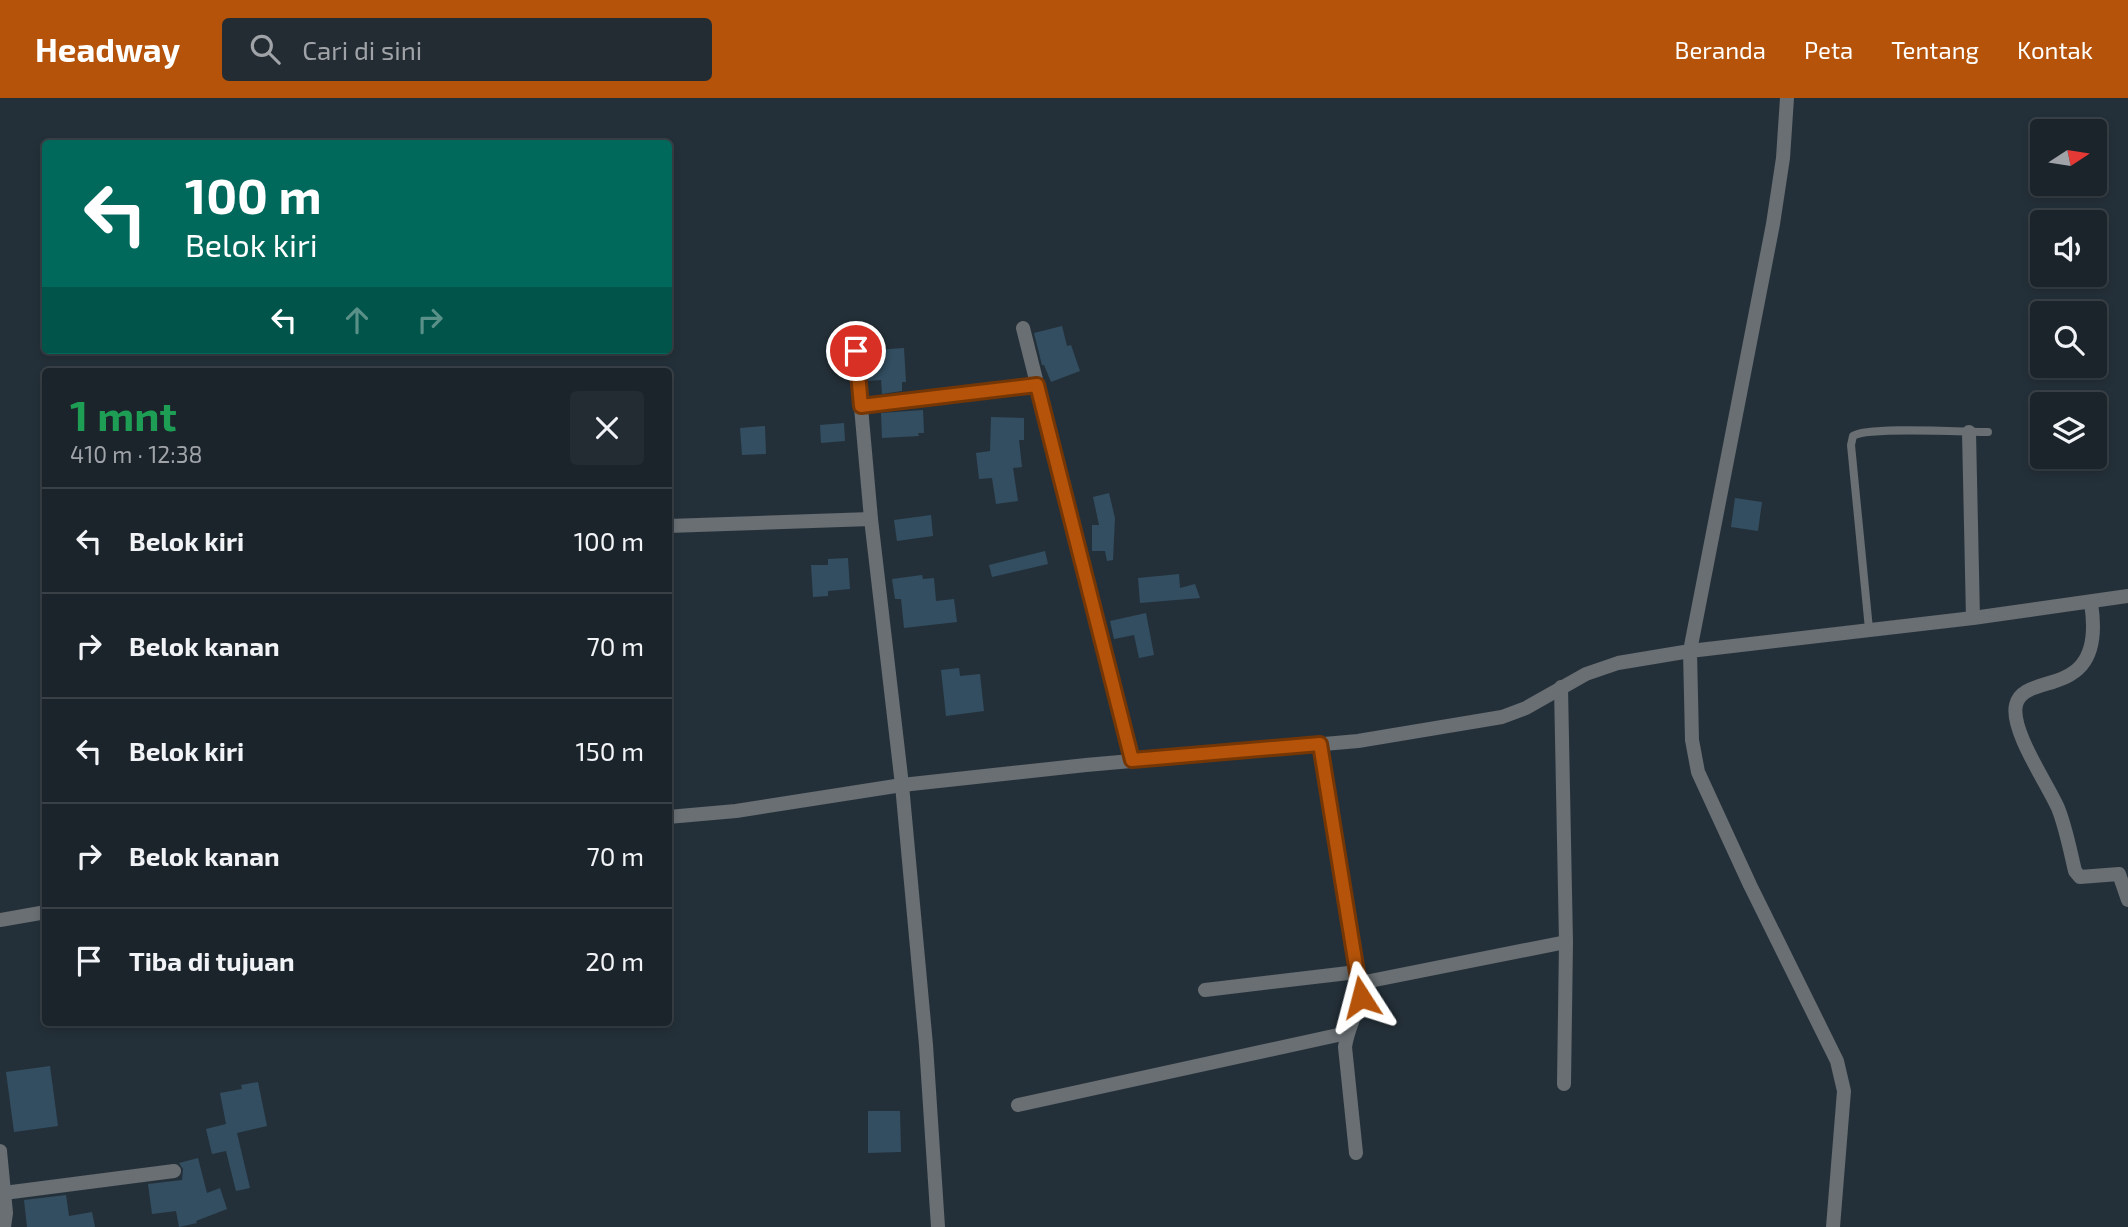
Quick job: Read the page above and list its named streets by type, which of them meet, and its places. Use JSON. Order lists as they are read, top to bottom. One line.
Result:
{"north":"right","page":{"header":"Headway","search":"Cari di sini","nav":["Beranda","Peta","Tentang","Kontak"],"turn":["100 m","Belok kiri"],"heading":["1 mnt","410 m · 12:38"],"list":[{"name":"Belok kiri","value":"100 m"},{"name":"Belok kanan","value":"70 m"},{"name":"Belok kiri","value":"150 m"},{"name":"Belok kanan","value":"70 m"},{"name":"Tiba di tujuan","value":"20 m"}]}}
